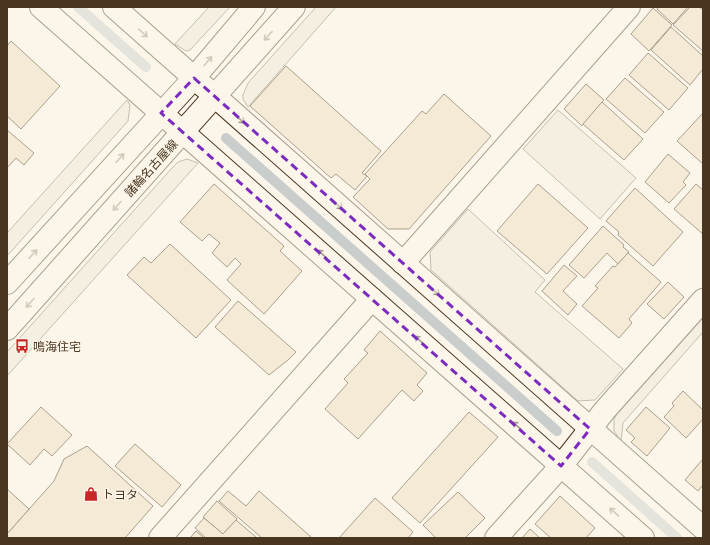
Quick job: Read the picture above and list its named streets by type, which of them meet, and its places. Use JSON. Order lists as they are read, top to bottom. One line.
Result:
{"streets":{"street":["諸輪名古屋線"]},"places":{"bus stop":["鳴海住宅"],"shop":["トヨタ"]}}
